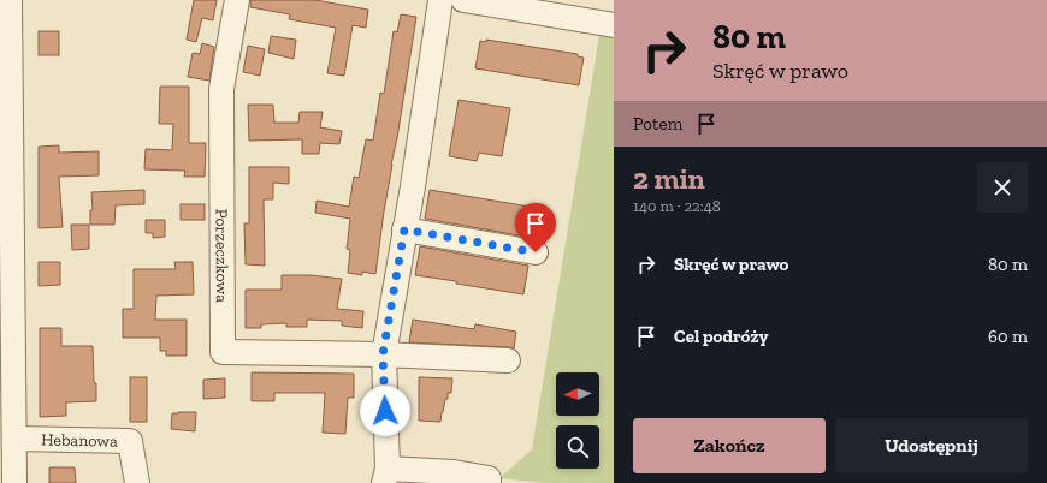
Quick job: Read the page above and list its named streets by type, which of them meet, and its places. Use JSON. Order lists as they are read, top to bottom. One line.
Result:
{"streets":{"street":["Porzeczkowa","Hebanowa"]},"north":"left","page":{"turn":["80 m","Skręć w prawo"],"then":"Potem","heading":["2 min","140 m · 22:48"],"list":[{"name":"Skręć w prawo","value":"80 m"},{"name":"Cel podróży","value":"60 m"}],"buttons":["Zakończ","Udostępnij"]}}
